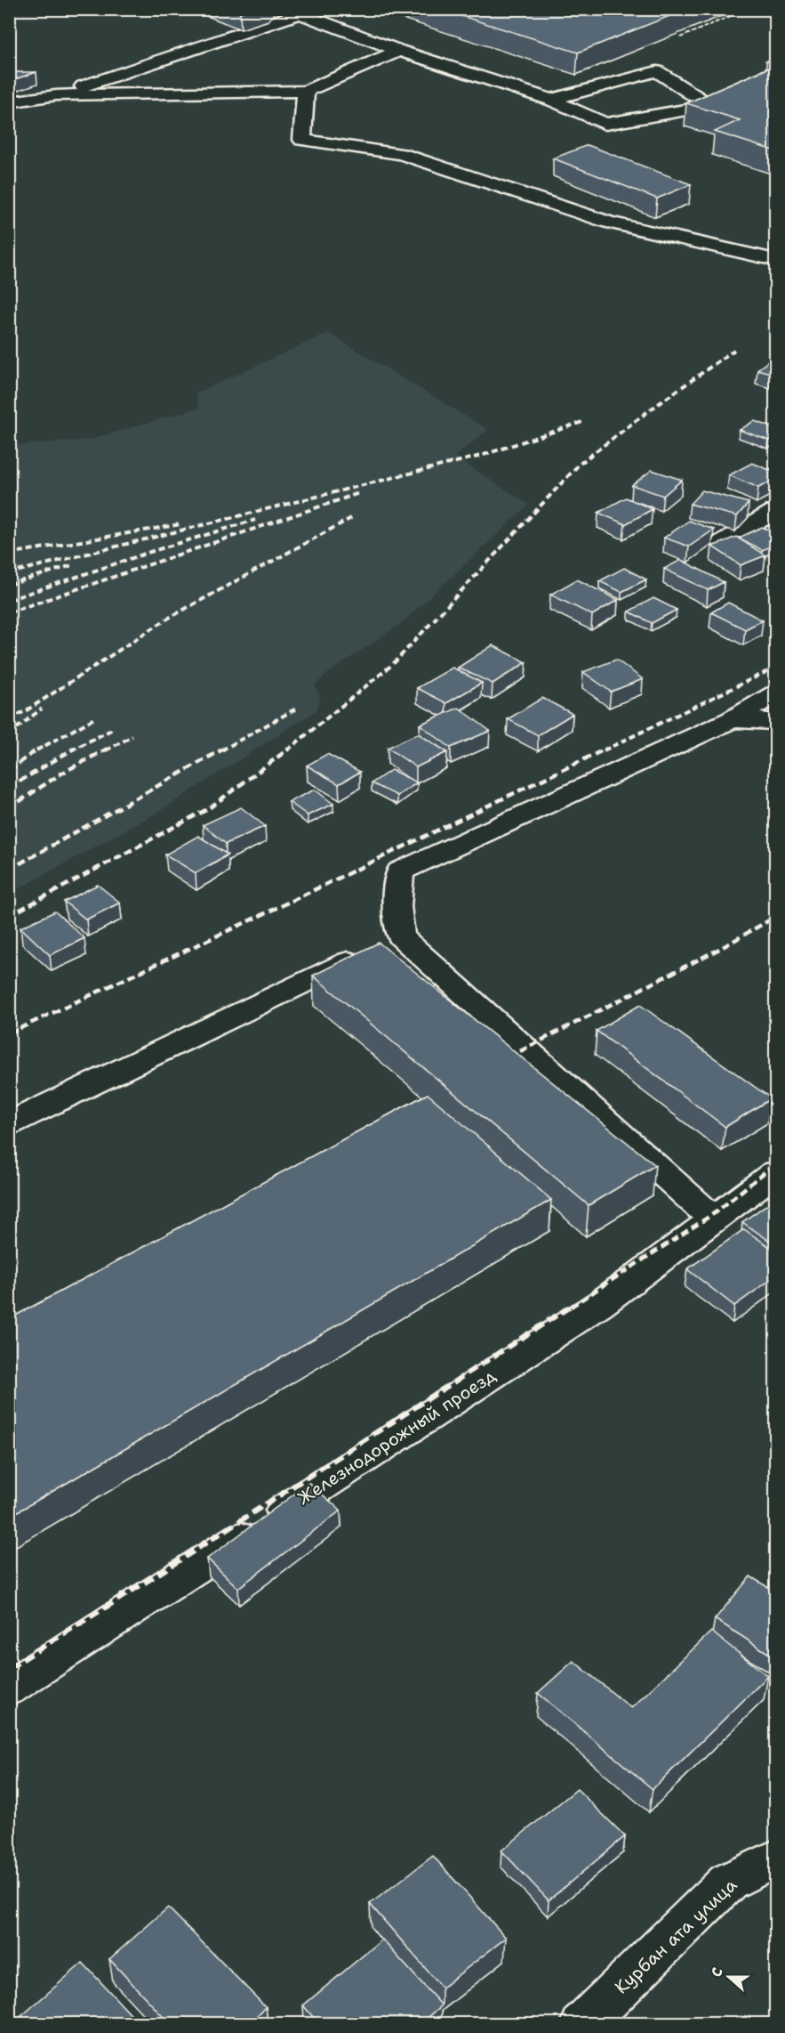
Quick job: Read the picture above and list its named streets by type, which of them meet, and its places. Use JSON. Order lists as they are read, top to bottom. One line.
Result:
{"streets":{"street":["Железнодорожный проезд","Курбан ата улица"]},"north":"left"}
